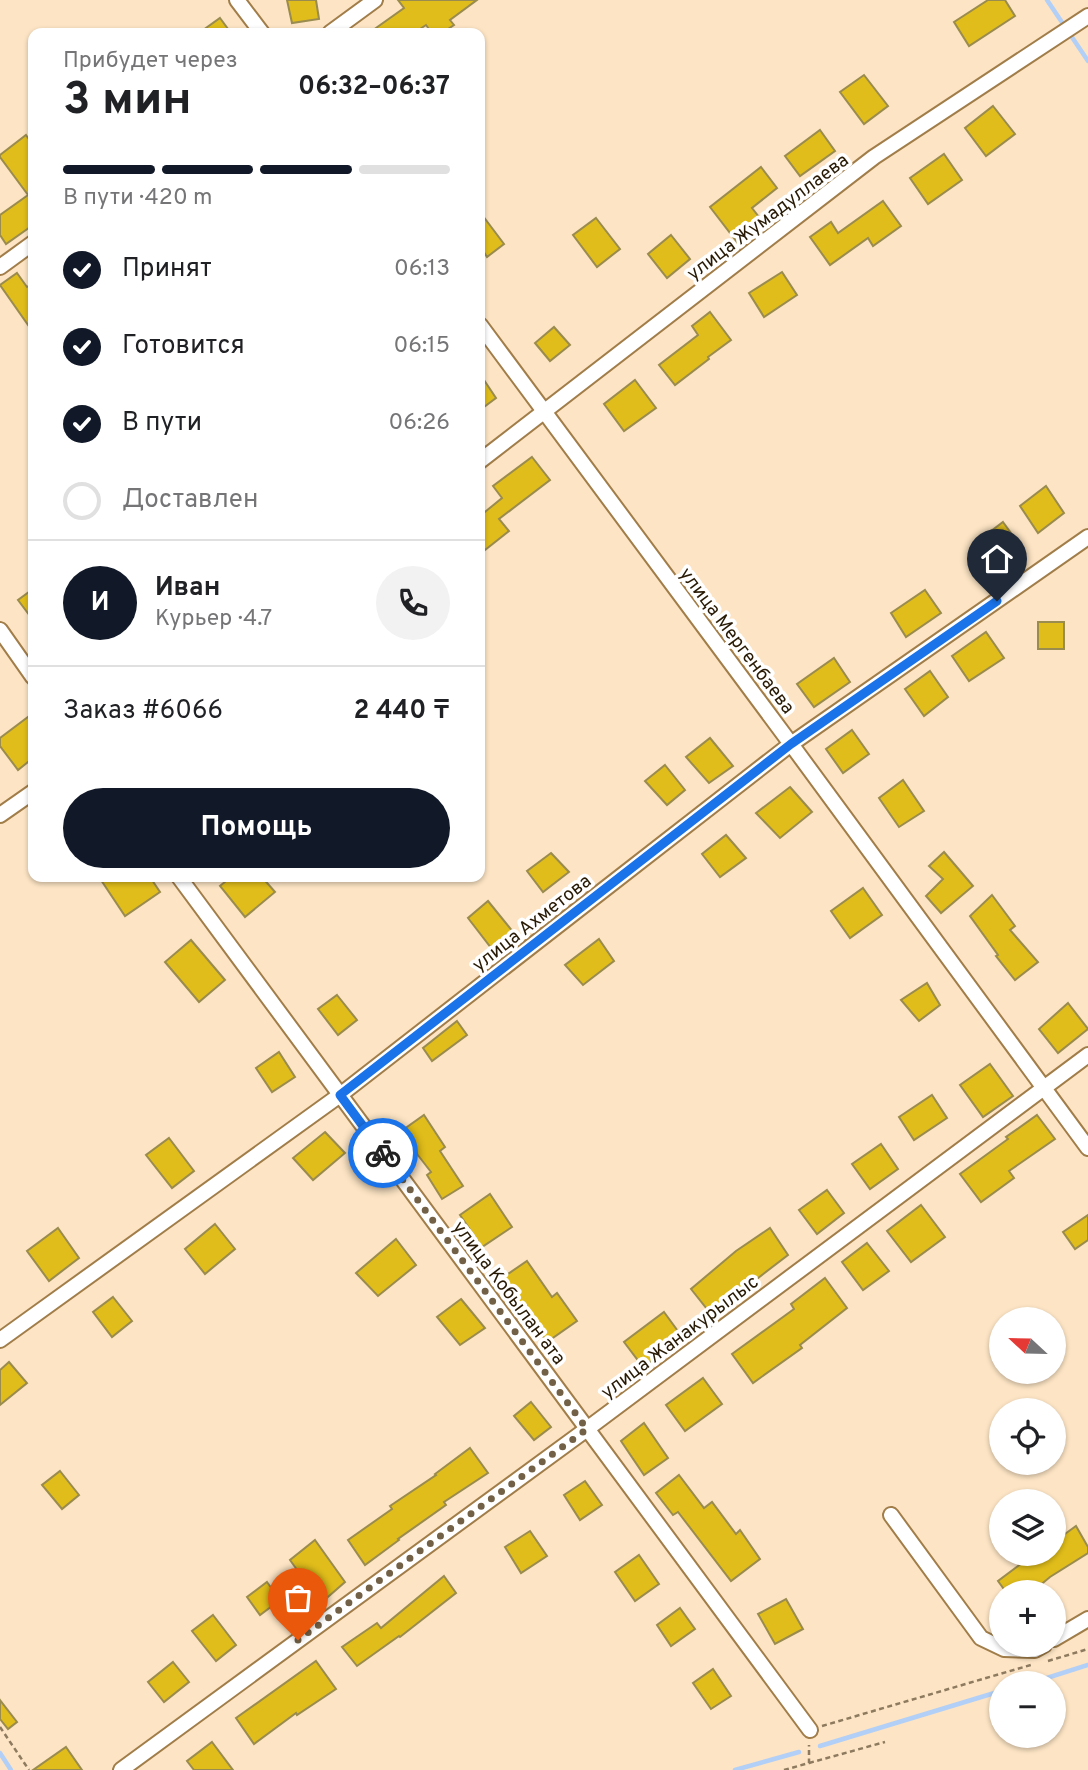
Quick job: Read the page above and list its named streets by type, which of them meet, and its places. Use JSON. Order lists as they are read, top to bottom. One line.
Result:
{"streets":{"street":["улица Жумадуллаева","улица Мергенбаева","улица Ахметова","улица Кобылан ата","улица Жанакурылыс"]},"crossings":[["улица Жумадуллаева","улица Мергенбаева"],["улица Мергенбаева","улица Ахметова"],["улица Мергенбаева","улица Жанакурылыс"],["улица Ахметова","улица Кобылан ата"],["улица Кобылан ата","улица Жанакурылыс"]],"north":"left","page":{"heading":["3 мин","Прибудет через","06:32–06:37"],"panel":["Иван","Курьер · 4.7","Заказ #6066","2 440 ₸"],"bar":"В пути · 420 m","list":[["Принят","06:13"],["Готовится","06:15"],["В пути","06:26"],"Доставлен"],"round":"И","buttons":"Помощь","map_buttons":["+","−"]}}
